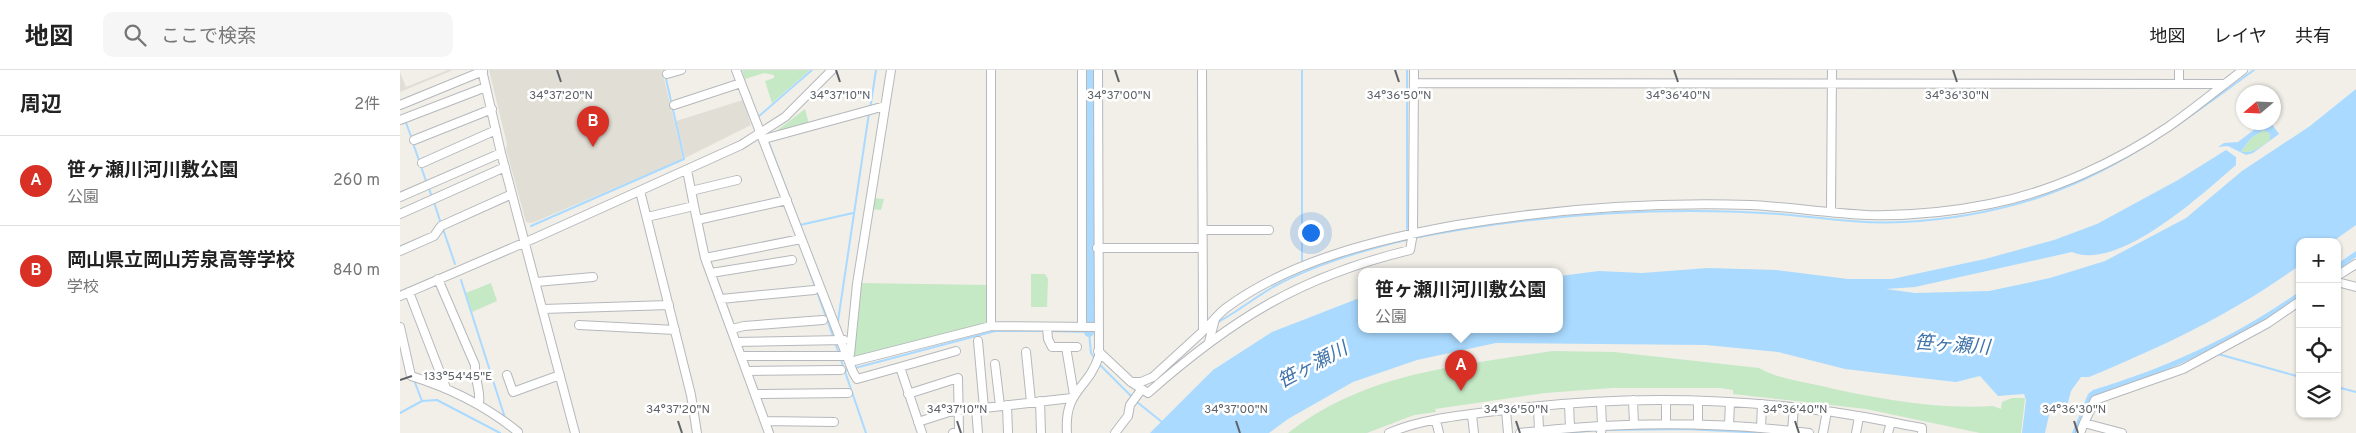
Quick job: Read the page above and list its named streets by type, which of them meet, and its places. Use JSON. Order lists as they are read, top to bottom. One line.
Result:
{"water":["笹ヶ瀬川"],"north":"left","page":{"header":"地図","search":"ここで検索","nav":["地図","レイヤ","共有"],"heading":["周辺","2件"],"pins":["B","A"],"list":[{"mark":"A","name":"笹ヶ瀬川河川敷公園","note":"公園","value":"260 m"},{"mark":"B","name":"岡山県立岡山芳泉高等学校","note":"学校","value":"840 m"}],"map_buttons":["+","−"],"popup":["笹ヶ瀬川河川敷公園","公園"]},"coordinates":["34°37'20\"N","34°37'10\"N","34°37'00\"N","34°36'50\"N","34°36'40\"N","34°36'30\"N","133°54'45\"E"]}
